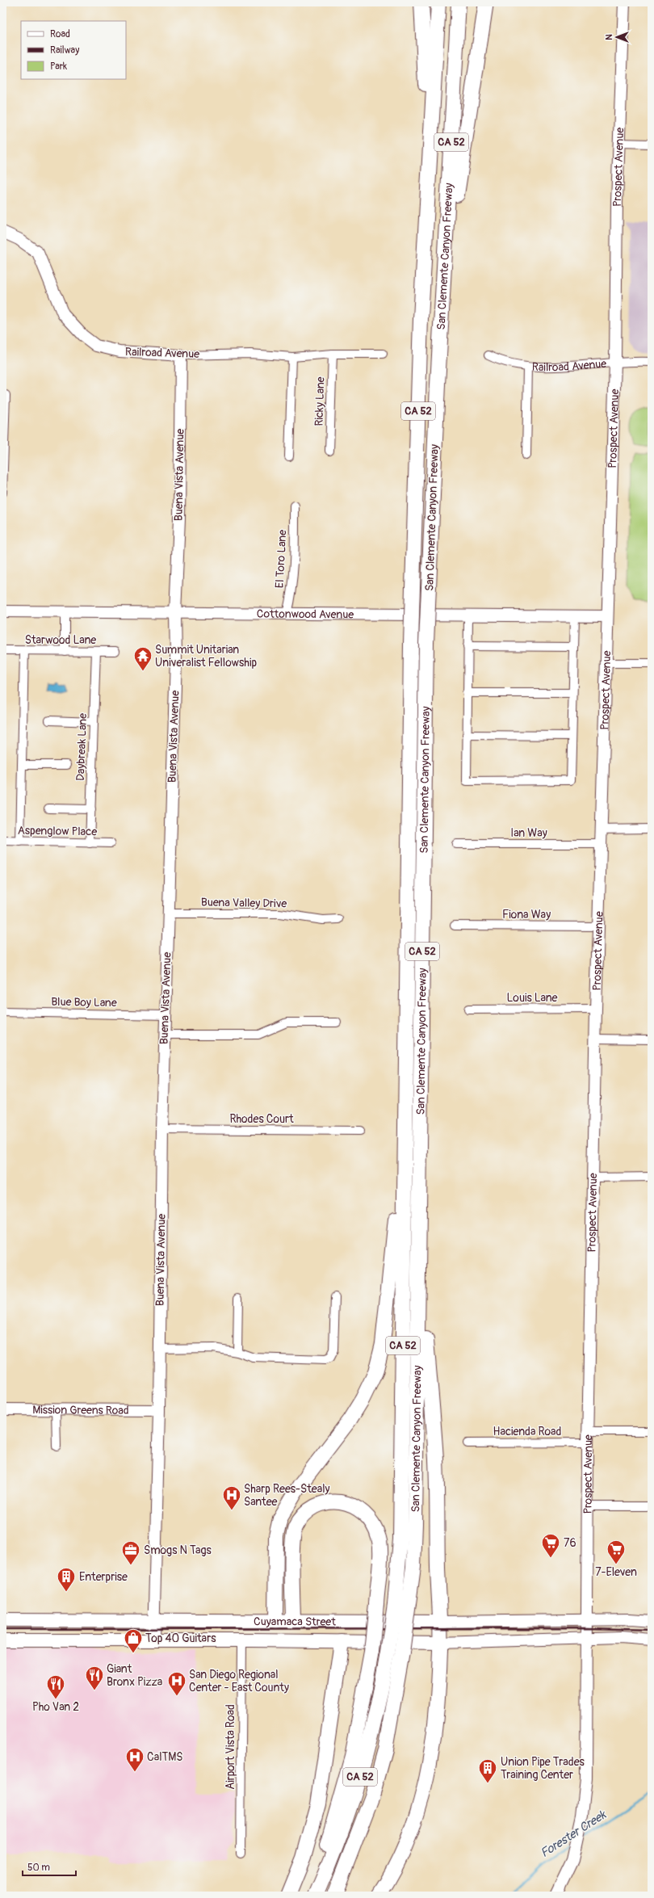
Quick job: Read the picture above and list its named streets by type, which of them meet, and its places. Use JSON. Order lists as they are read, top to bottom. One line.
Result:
{"streets":{"highway":["CA 52","San Clemente Canyon Freeway"],"main road":["Prospect Avenue","Railroad Avenue","Buena Vista Avenue","Cottonwood Avenue","Mission Greens Road","Cuyamaca Street"],"street":["Ricky Lane","El Toro Lane","Starwood Lane","Daybreak Lane","Aspenglow Place","Ian Way","Buena Valley Drive","Fiona Way","Louis Lane","Blue Boy Lane","Rhodes Court","Hacienda Road","Airport Vista Road"]},"crossings":[["Prospect Avenue","Railroad Avenue"],["Prospect Avenue","Cottonwood Avenue"],["Prospect Avenue","Ian Way"],["Prospect Avenue","Fiona Way"],["Prospect Avenue","Louis Lane"],["Prospect Avenue","Hacienda Road"],["Prospect Avenue","Cuyamaca Street"],["Railroad Avenue","Ricky Lane"],["Railroad Avenue","Buena Vista Avenue"],["Buena Vista Avenue","Cottonwood Avenue"],["Buena Vista Avenue","Buena Valley Drive"],["Buena Vista Avenue","Blue Boy Lane"],["Buena Vista Avenue","Rhodes Court"],["Buena Vista Avenue","Mission Greens Road"],["Buena Vista Avenue","Cuyamaca Street"],["El Toro Lane","Cottonwood Avenue"],["Starwood Lane","Daybreak Lane"],["Daybreak Lane","Aspenglow Place"],["Cuyamaca Street","Airport Vista Road"]],"water":["Forester Creek"],"places":{"temple":["Summit Unitarian Univeralist Fellowship"],"hospital":["Sharp Rees-Stealy Santee","San Diego Regional Center - East County","CalTMS"],"supermarket":["76","7-Eleven"],"office":["Smogs N Tags"],"building":["Enterprise","Union Pipe Trades Training Center"],"shop":["Top 40 Guitars"],"restaurant":["Giant Bronx Pizza","Pho Van 2"]},"legend":["Road","Railway","Park"],"scale_bar":"50 m","north":"left"}
